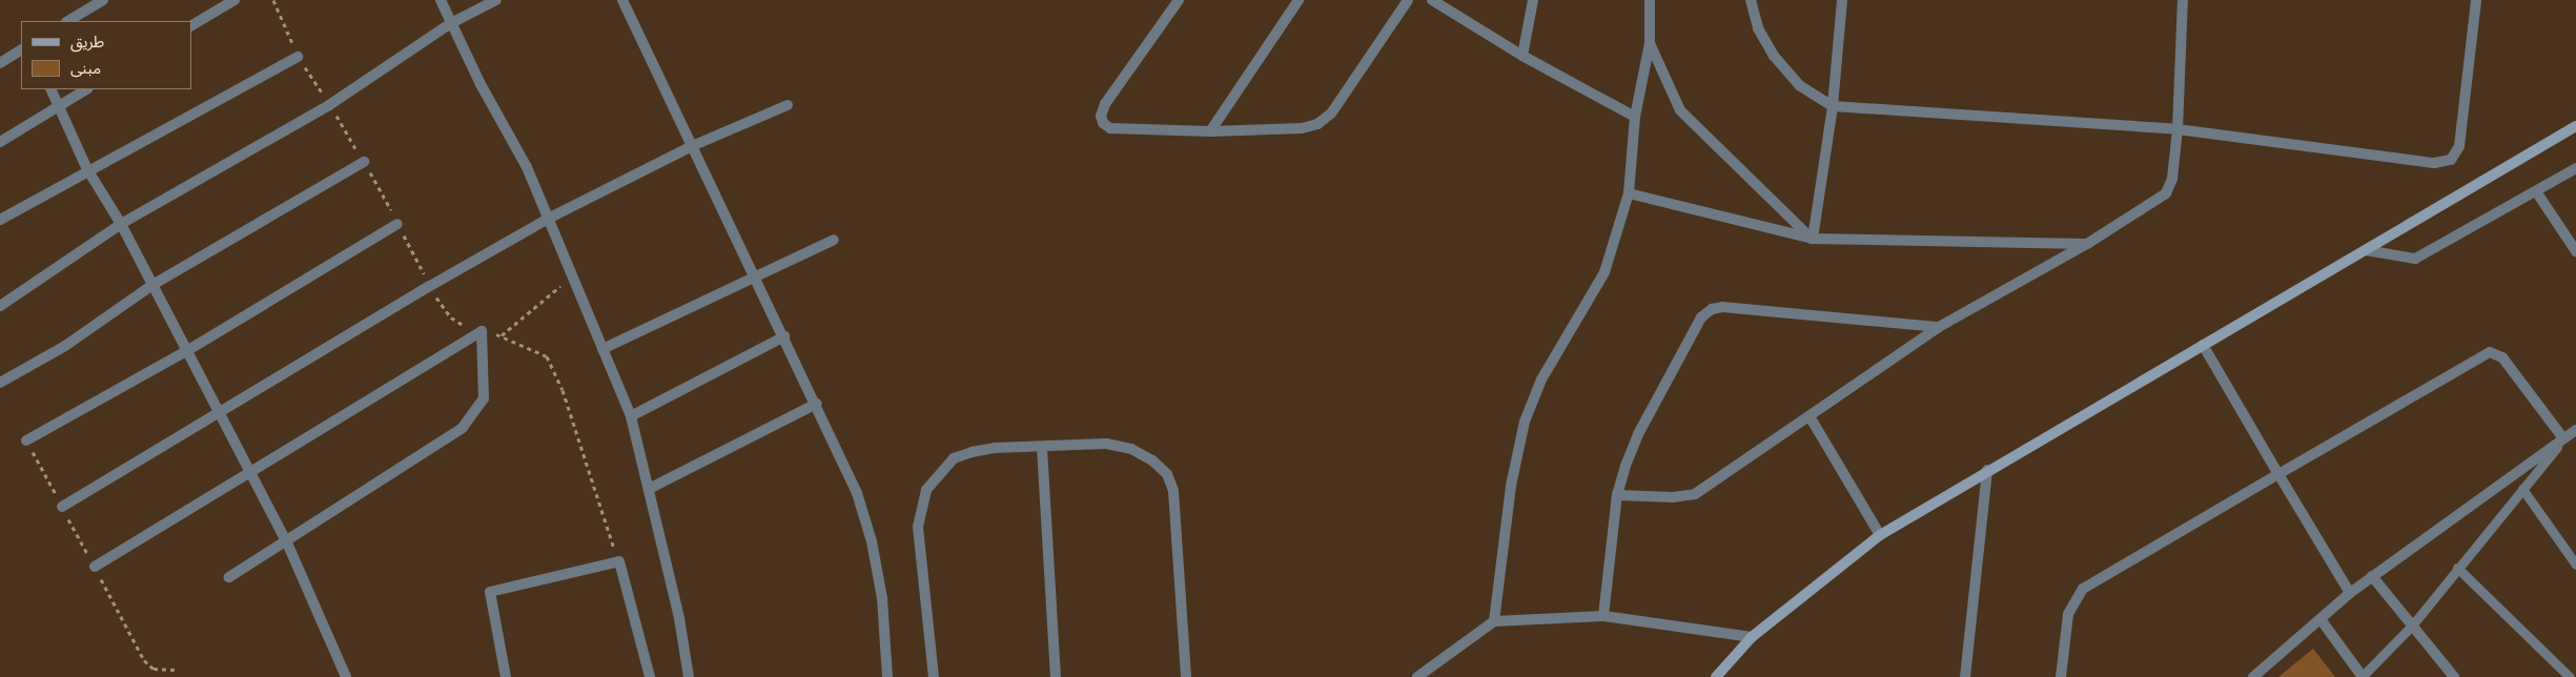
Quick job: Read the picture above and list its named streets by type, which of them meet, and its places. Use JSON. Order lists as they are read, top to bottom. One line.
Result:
{"legend":["طريق","مبنى"]}
